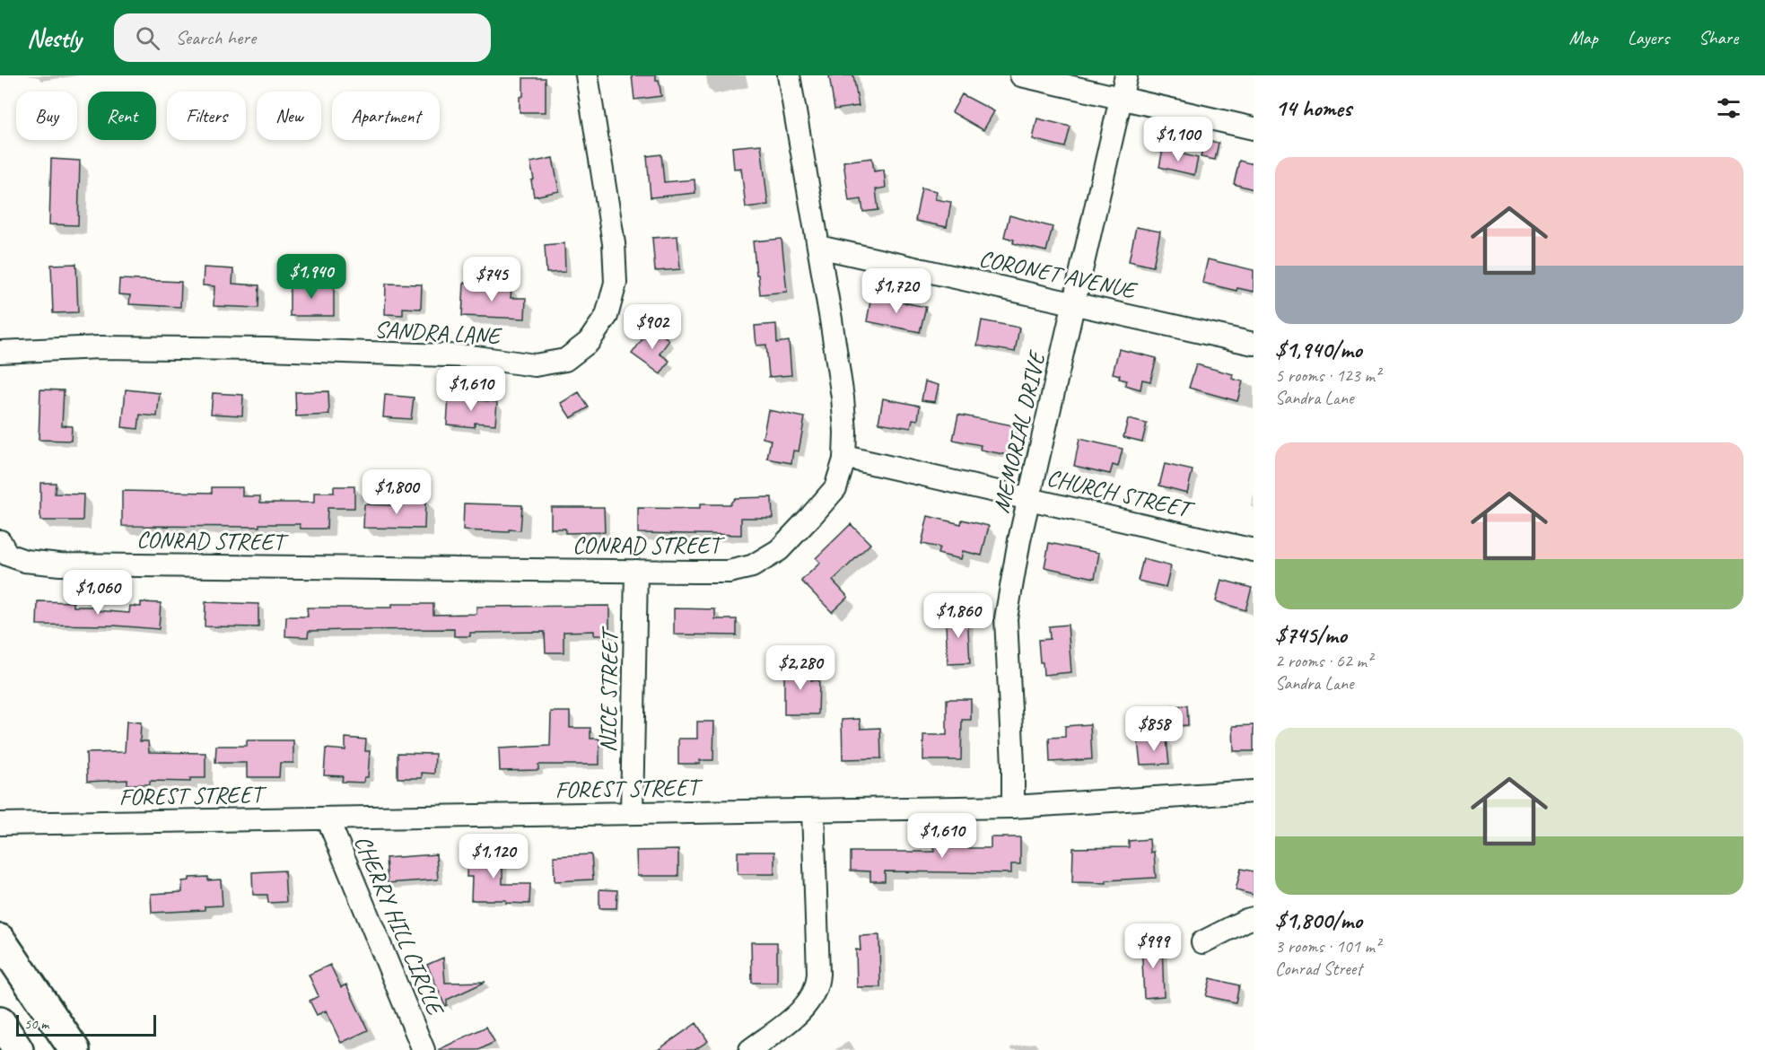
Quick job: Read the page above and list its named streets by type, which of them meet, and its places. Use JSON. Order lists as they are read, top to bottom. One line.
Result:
{"streets":{"street":["CORONET AVENUE","SANDRA LANE","MEMORIAL DRIVE","CHURCH STREET","CONRAD STREET","NICE STREET","FOREST STREET","CHERRY HILL CIRCLE"]},"crossings":[["CORONET AVENUE","MEMORIAL DRIVE"],["CORONET AVENUE","CONRAD STREET"],["MEMORIAL DRIVE","CHURCH STREET"],["MEMORIAL DRIVE","FOREST STREET"],["CHURCH STREET","CONRAD STREET"],["CONRAD STREET","NICE STREET"],["NICE STREET","FOREST STREET"],["FOREST STREET","CHERRY HILL CIRCLE"]],"scale_bar":"50 m","page":{"header":"Nestly","search":"Search here","nav":["Map","Layers","Share"],"heading":"14 homes","chip":["Buy","Rent","Filters","New","Apartment"],"price":["$1,100","$1,940","$745","$1,720","$902","$1,610","$1,800","$1,060","$1,860","$2,280","$858","$1,610","$1,120","$999"],"list":[{"name":"$1,940/mo","note":"5 rooms · 123 m² · Sandra Lane"},{"name":"$745/mo","note":"2 rooms · 62 m² · Sandra Lane"},{"name":"$1,800/mo","note":"3 rooms · 101 m² · Conrad Street"}],"scale":"50 m"}}
